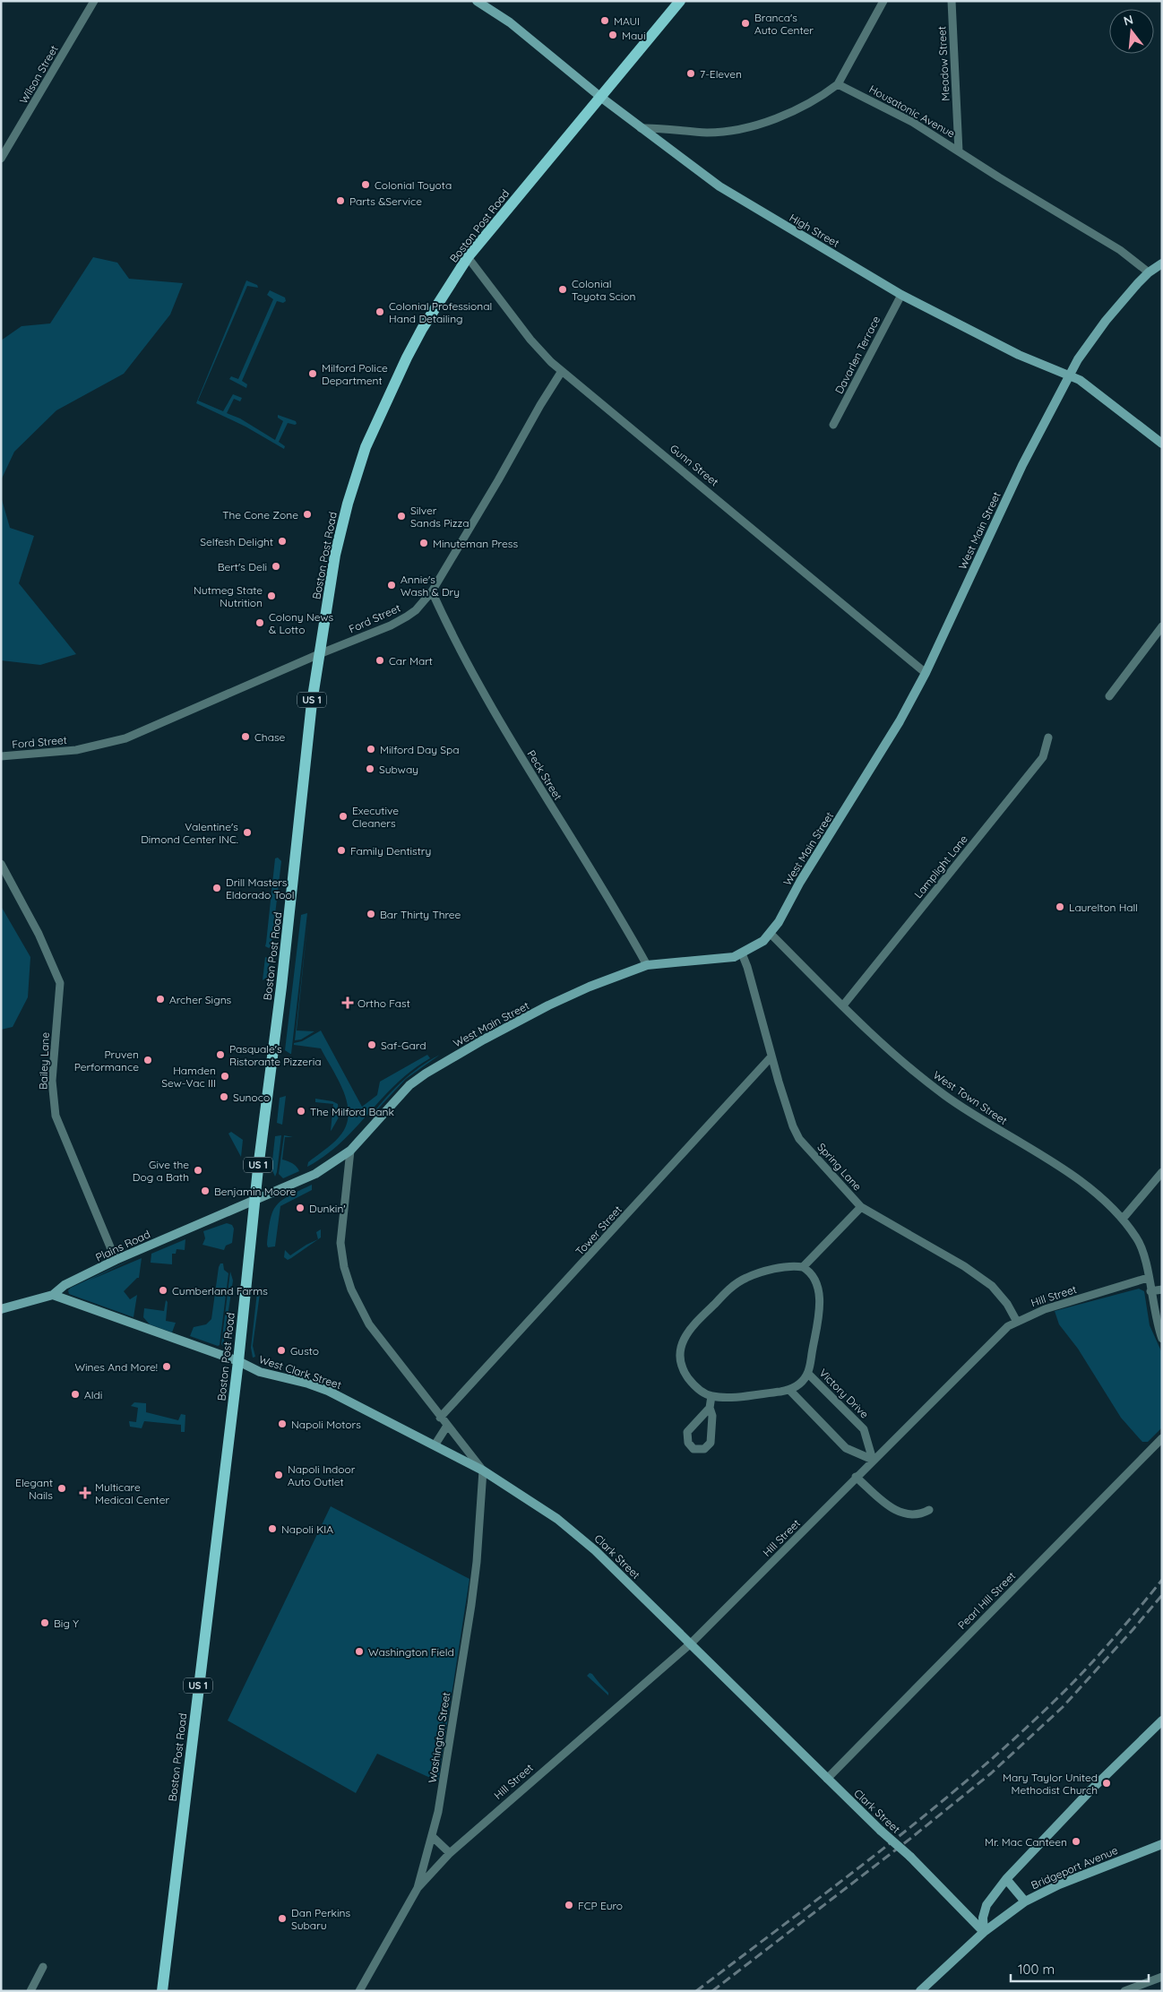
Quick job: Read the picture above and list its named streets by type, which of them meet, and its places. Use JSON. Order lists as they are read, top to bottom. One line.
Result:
{"streets":{"main road":["Boston Post Road","High Street","West Main Street","US 1","Plains Road","West Clark Street","Clark Street","Bridgeport Avenue"],"street":["Meadow Street","Wilson Street","Housatonic Avenue","Davarlen Terrace","Gunn Street","Ford Street","Peck Street","Lamplight Lane","Bailey Lane","West Town Street","Spring Lane","Tower Street","Hill Street","Victory Drive","Pearl Hill Street","Washington Street"]},"crossings":[["Meadow Street","Housatonic Avenue"],["Housatonic Avenue","West Main Street"],["Boston Post Road","High Street"],["Boston Post Road","Gunn Street"],["Boston Post Road","West Main Street"],["Boston Post Road","Ford Street"],["Boston Post Road","Plains Road"],["Boston Post Road","West Clark Street"],["High Street","Davarlen Terrace"],["High Street","West Main Street"],["Gunn Street","West Main Street"],["Gunn Street","Ford Street"],["West Main Street","Peck Street"],["West Main Street","West Town Street"],["West Main Street","Spring Lane"],["West Main Street","Plains Road"],["West Main Street","Clark Street"],["Ford Street","Peck Street"],["Lamplight Lane","West Town Street"],["Bailey Lane","Plains Road"],["West Town Street","Hill Street"],["Spring Lane","Tower Street"],["Spring Lane","Hill Street"],["Tower Street","Clark Street"],["Plains Road","West Clark Street"],["Hill Street","Victory Drive"],["Hill Street","Clark Street"],["Hill Street","Washington Street"],["West Clark Street","Clark Street"],["West Clark Street","Washington Street"],["Clark Street","Pearl Hill Street"],["Clark Street","Washington Street"],["Clark Street","Bridgeport Avenue"]],"places":{"other":["MAUI","Branca's Auto Center","Maui","7-Eleven","Colonial Toyota","Parts &Service","Colonial Toyota Scion","Colonial Professional Hand Detailing","Milford Police Department","The Cone Zone","Silver Sands Pizza","Selfesh Delight","Minuteman Press","Bert's Deli","Annie's Wash & Dry","Nutmeg State Nutrition","Colony News & Lotto","Car Mart","Chase","Milford Day Spa","Subway","Executive Cleaners","Valentine's Dimond Center INC.","Family Dentistry","Drill Masters Eldorado Tool","Laurelton Hall","Bar Thirty Three","Archer Signs","Saf-Gard","Pasquale's Ristorante Pizzeria","Pruven Performance","Hamden Sew-Vac III","Sunoco","The Milford Bank","Give the Dog a Bath","Benjamin Moore","Dunkin'","Cumberland Farms","Gusto","Wines And More!","Aldi","Napoli Motors","Napoli Indoor Auto Outlet","Elegant Nails","Napoli KIA","Big Y","Washington Field","Mary Taylor United Methodist Church","Mr. Mac Canteen","FCP Euro","Dan Perkins Subaru"],"health":["Ortho Fast","Multicare Medical Center"]},"scale_bar":"100 m","north":"top"}
